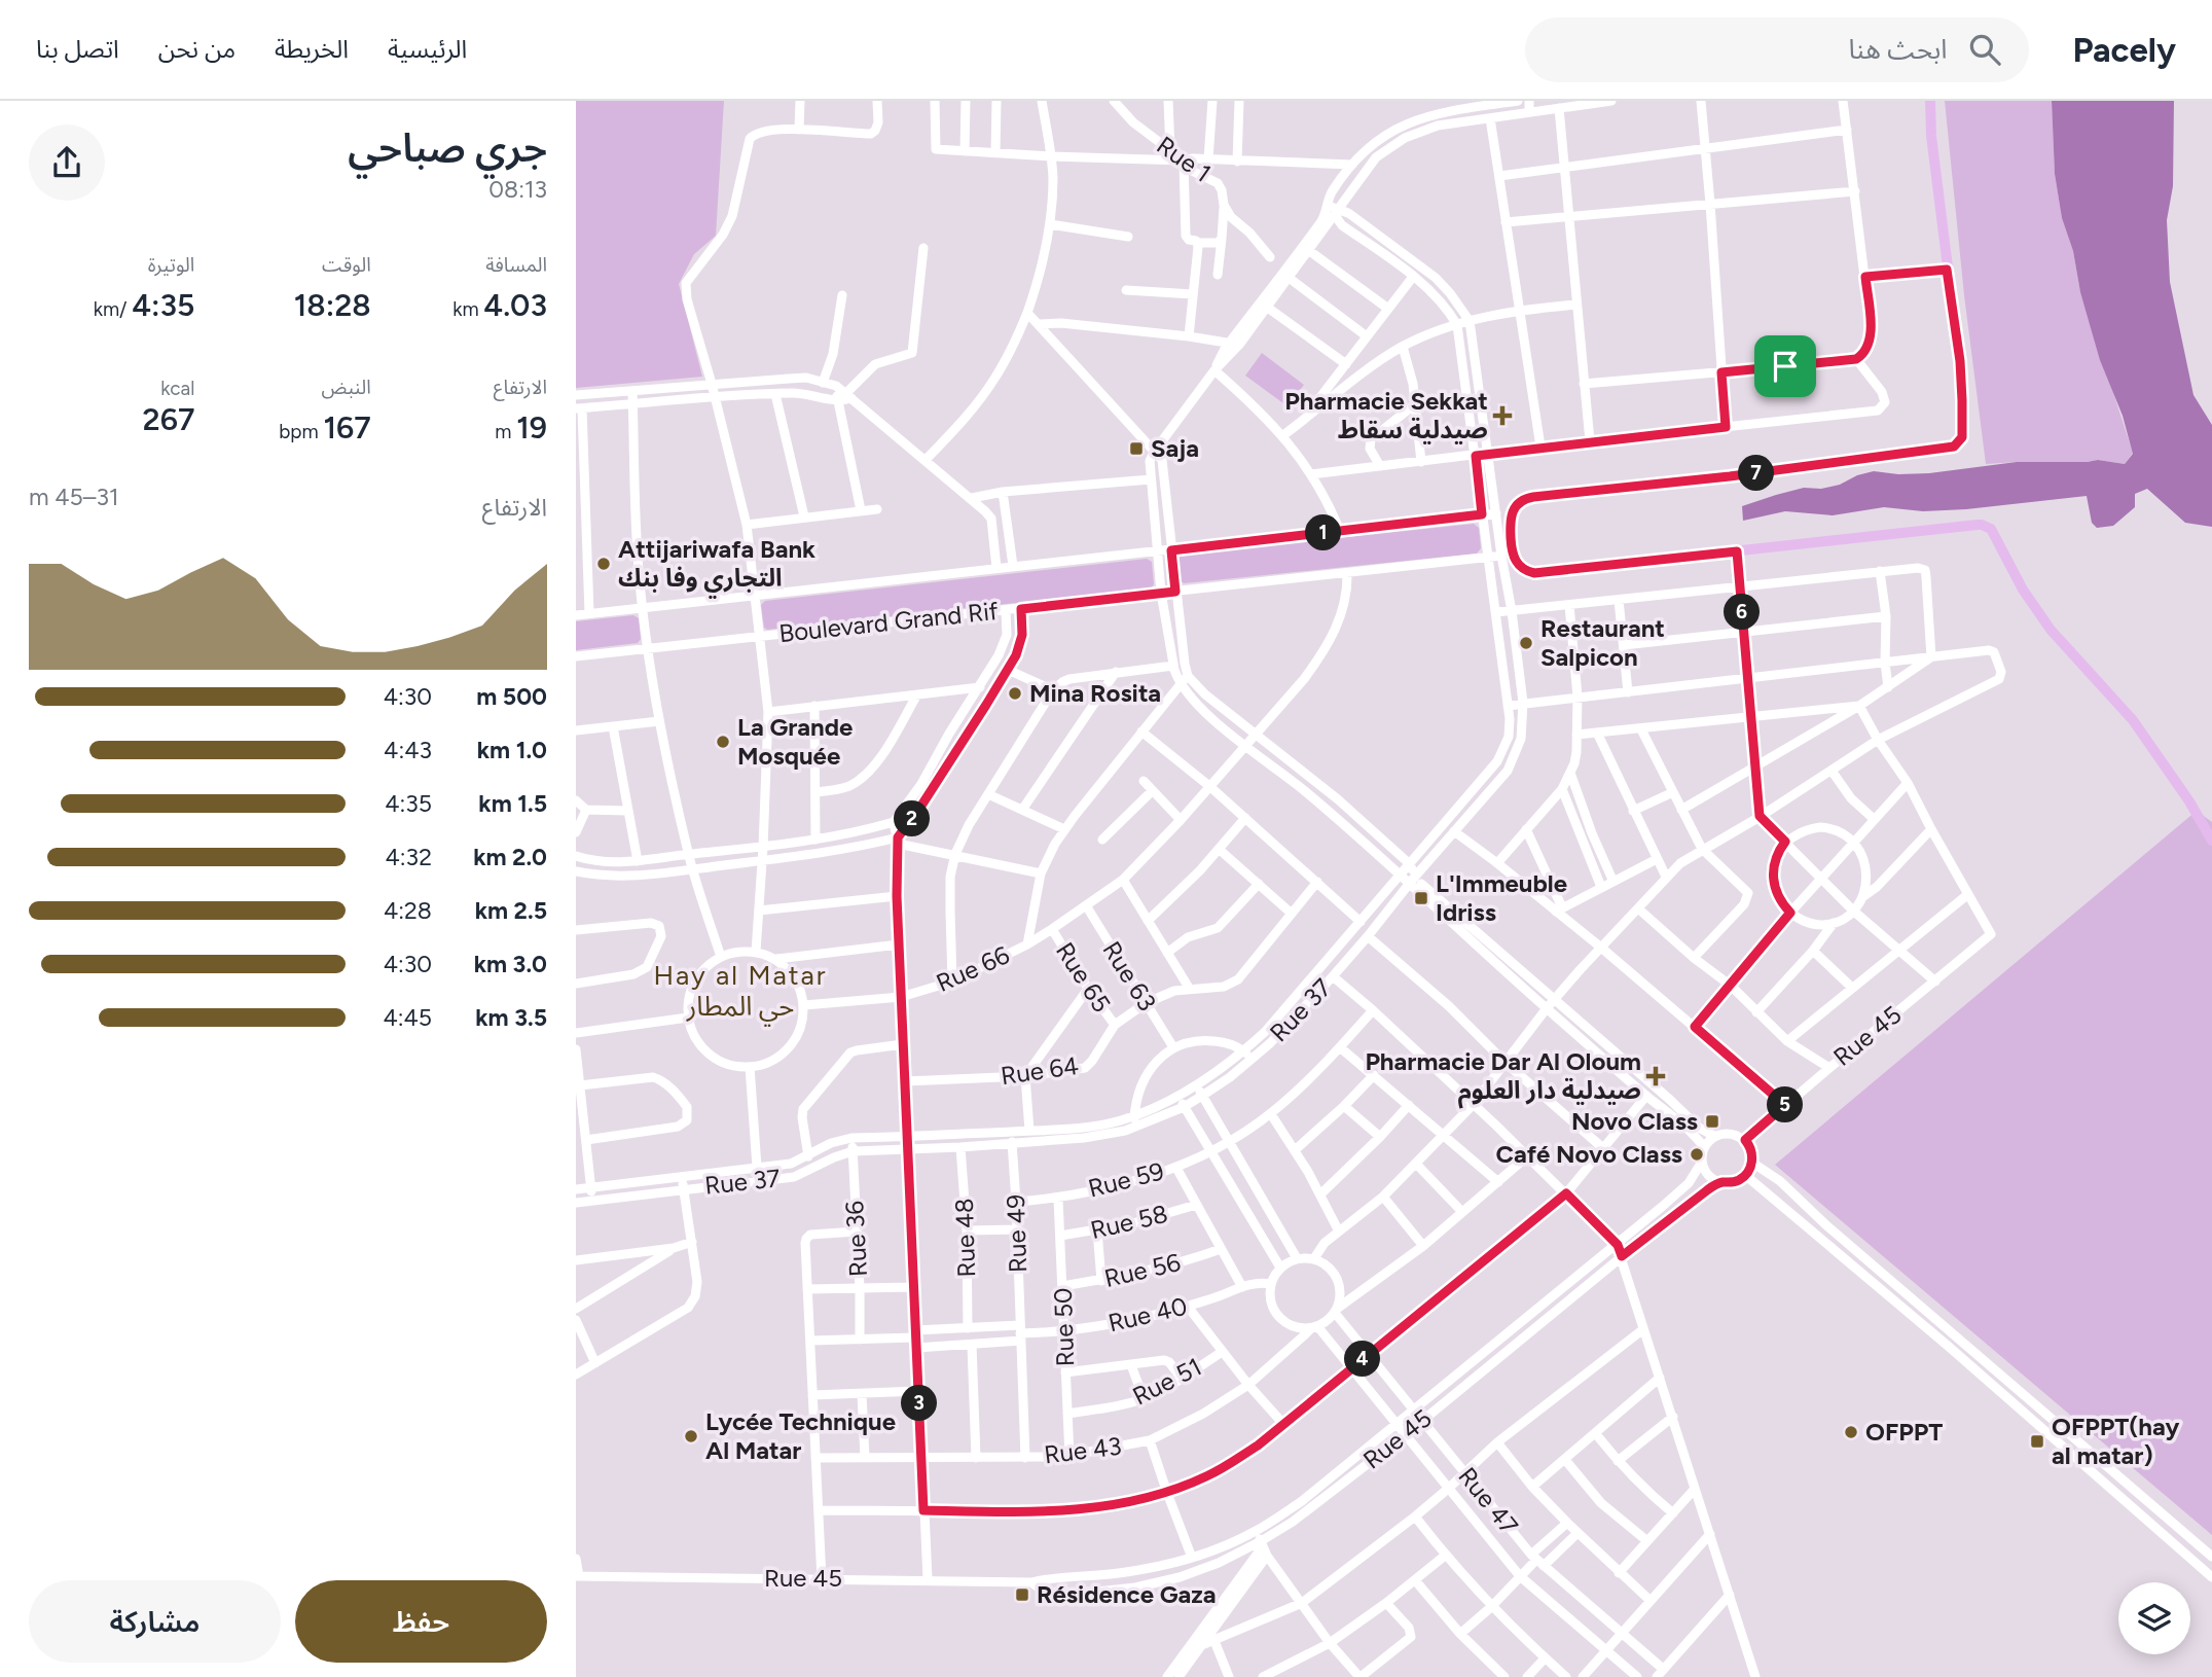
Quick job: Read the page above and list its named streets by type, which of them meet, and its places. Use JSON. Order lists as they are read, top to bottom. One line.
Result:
{"streets":{"street":["Rue 1","Boulevard Grand Rif","Rue 66","Rue 63","Rue 65","Rue 37","Rue 45","Rue 64","Rue 59","Rue 58","Rue 49","Rue 48","Rue 36","Rue 56","Rue 40","Rue 50","Rue 51","Rue 43","Rue 47"]},"crossings":[["Boulevard Grand Rif","Rue 66"],["Boulevard Grand Rif","Rue 37"],["Rue 66","Rue 63"],["Rue 66","Rue 65"],["Rue 63","Rue 64"],["Rue 65","Rue 64"],["Rue 37","Rue 49"],["Rue 37","Rue 48"],["Rue 37","Rue 36"],["Rue 45","Rue 47"],["Rue 59","Rue 49"],["Rue 59","Rue 50"],["Rue 58","Rue 50"],["Rue 49","Rue 40"],["Rue 49","Rue 43"],["Rue 48","Rue 40"],["Rue 36","Rue 40"],["Rue 56","Rue 50"],["Rue 40","Rue 50"],["Rue 40","Rue 43"],["Rue 40","Rue 47"],["Rue 50","Rue 51"],["Rue 50","Rue 43"],["Rue 43","Rue 47"]],"districts":["Hay al Matar حي المطار"],"places":{"health":["Pharmacie Sekkat صيدلية سقاط","Pharmacie Dar Al Oloum صيدلية دار العلوم"],"transit":["Saja","L'Immeuble Idriss","Novo Class","OFPPT(hay al matar)","Résidence Gaza"],"other":["Attijariwafa Bank التجاري وفا بنك","Restaurant Salpicon","Mina Rosita","La Grande Mosquée","Café Novo Class","OFPPT","Lycée Technique Al Matar"]},"page":{"header":"Pacely","search":"ابحث هنا","nav":["الرئيسية","الخريطة","من نحن","اتصل بنا"],"heading":["جري صباحي","08:13"],"stats":[["المسافة","4.03 km"],["الوقت","18:28"],["الوتيرة","4:35 /km"],["الارتفاع","19 m"],["النبض","167 bpm"],["kcal","267"]],"pins":["7","1","6","2","5","4","3"],"chart":["الارتفاع","31–45 m"],"list":[{"name":"500 m","note":"4:30"},{"name":"1.0 km","note":"4:43"},{"name":"1.5 km","note":"4:35"},{"name":"2.0 km","note":"4:32"},{"name":"2.5 km","note":"4:28"},{"name":"3.0 km","note":"4:30"},{"name":"3.5 km","note":"4:45"}],"buttons":["حفظ","مشاركة"]}}
